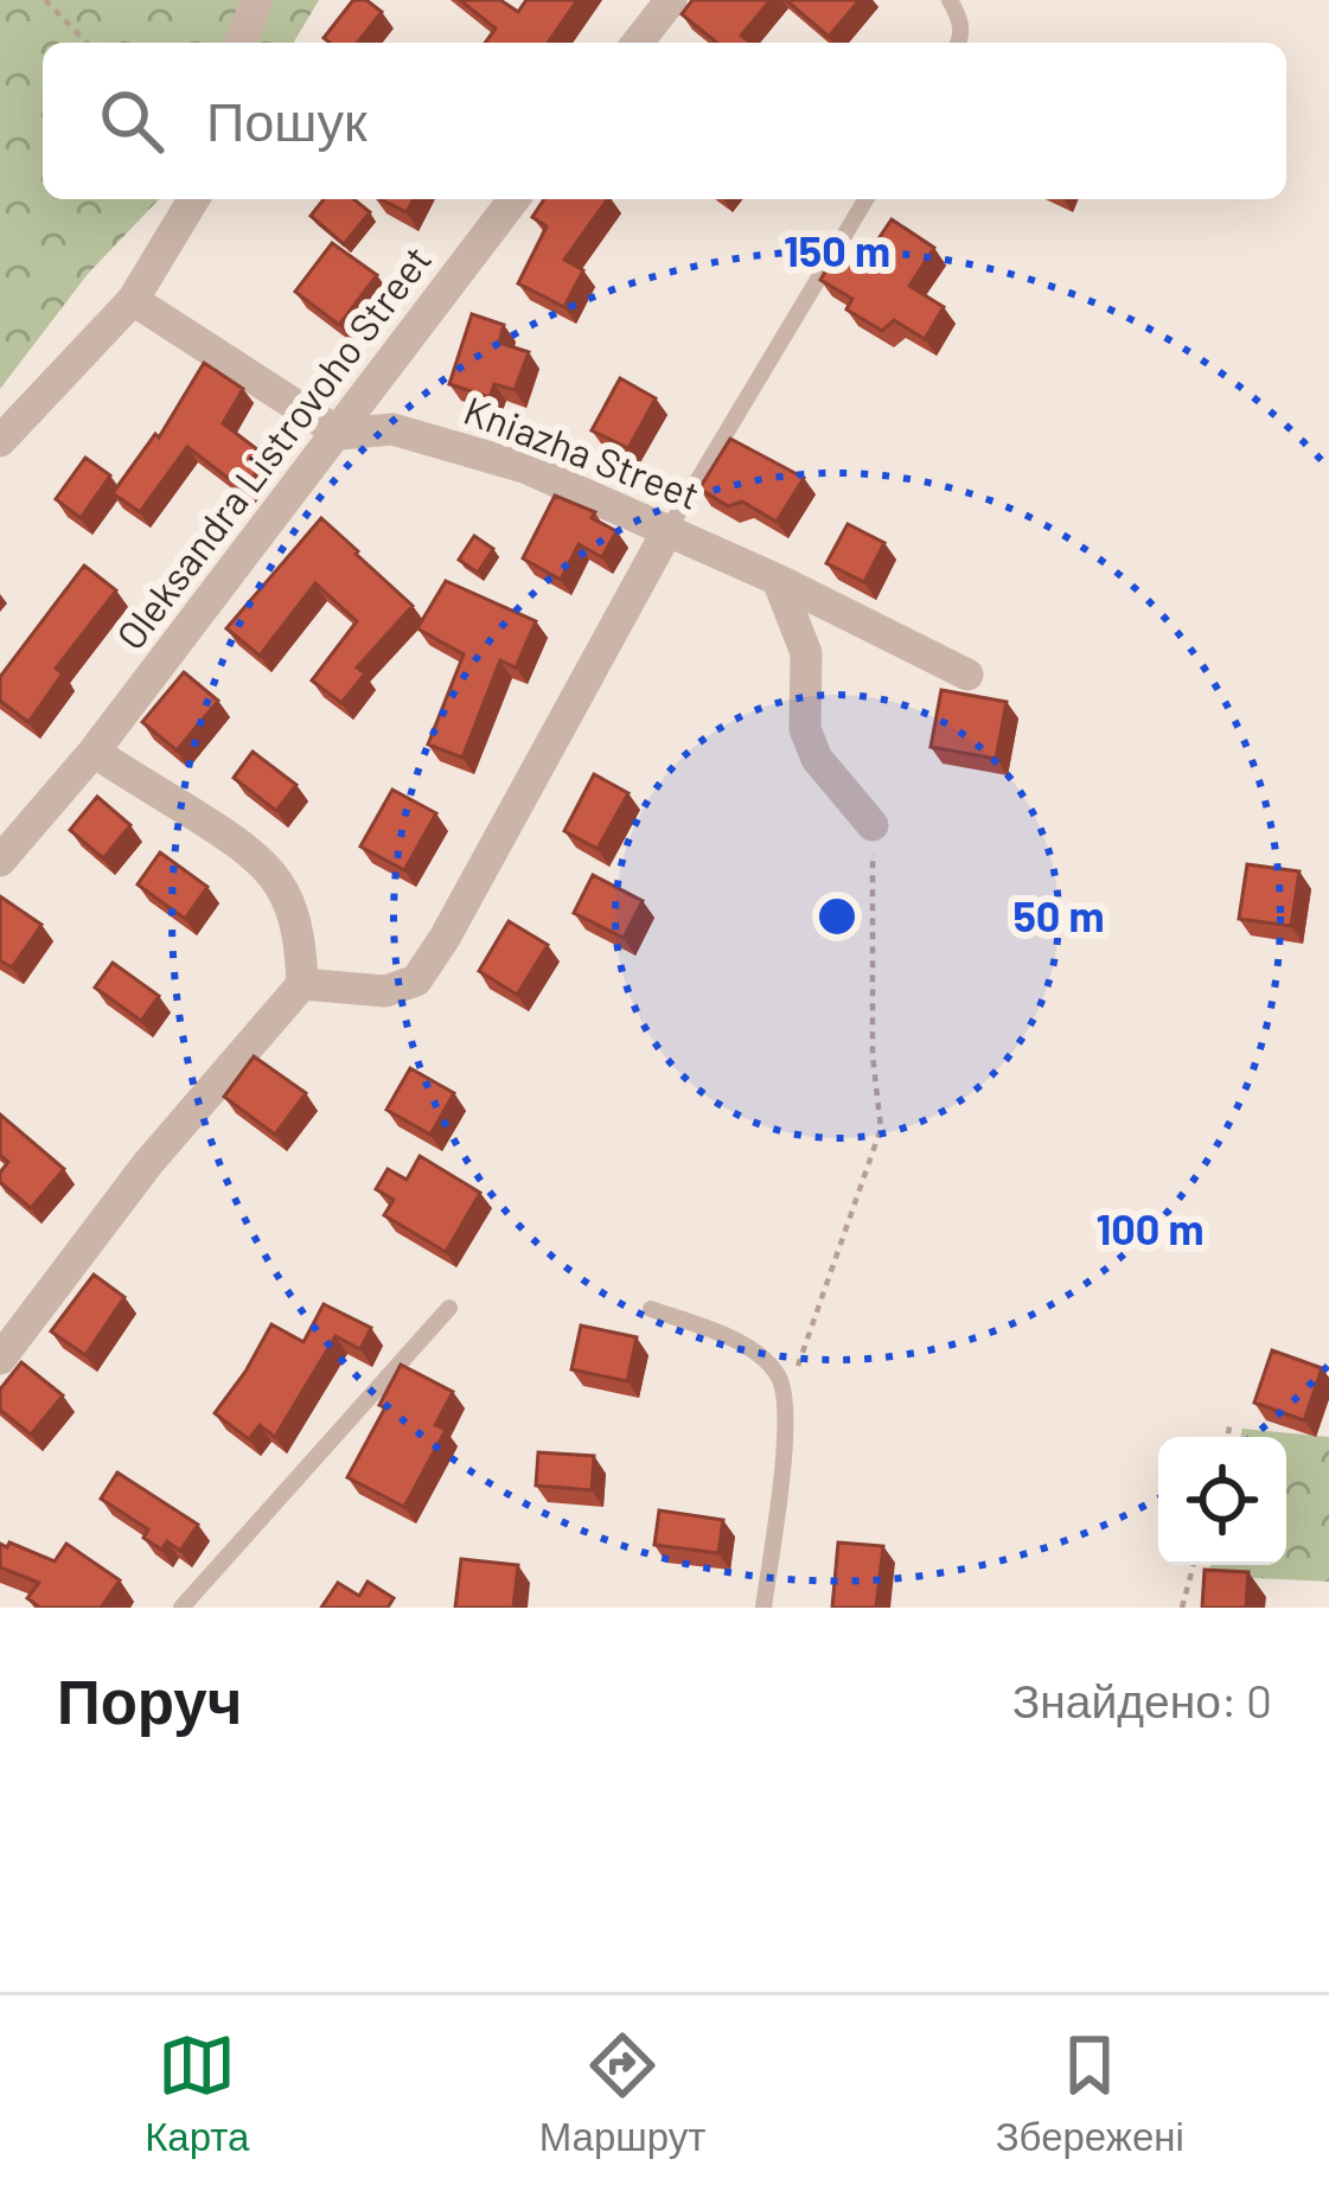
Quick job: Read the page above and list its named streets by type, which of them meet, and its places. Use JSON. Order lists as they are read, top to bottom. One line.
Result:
{"streets":{"street":["Oleksandra Listrovoho Street","Kniazha Street"]},"crossings":[["Oleksandra Listrovoho Street","Kniazha Street"]],"page":{"search":"Пошук","heading":["Поруч","Знайдено: 0"],"nav":["Карта","Маршрут","Збережені"]},"rings":["150 m","50 m","100 m"]}
